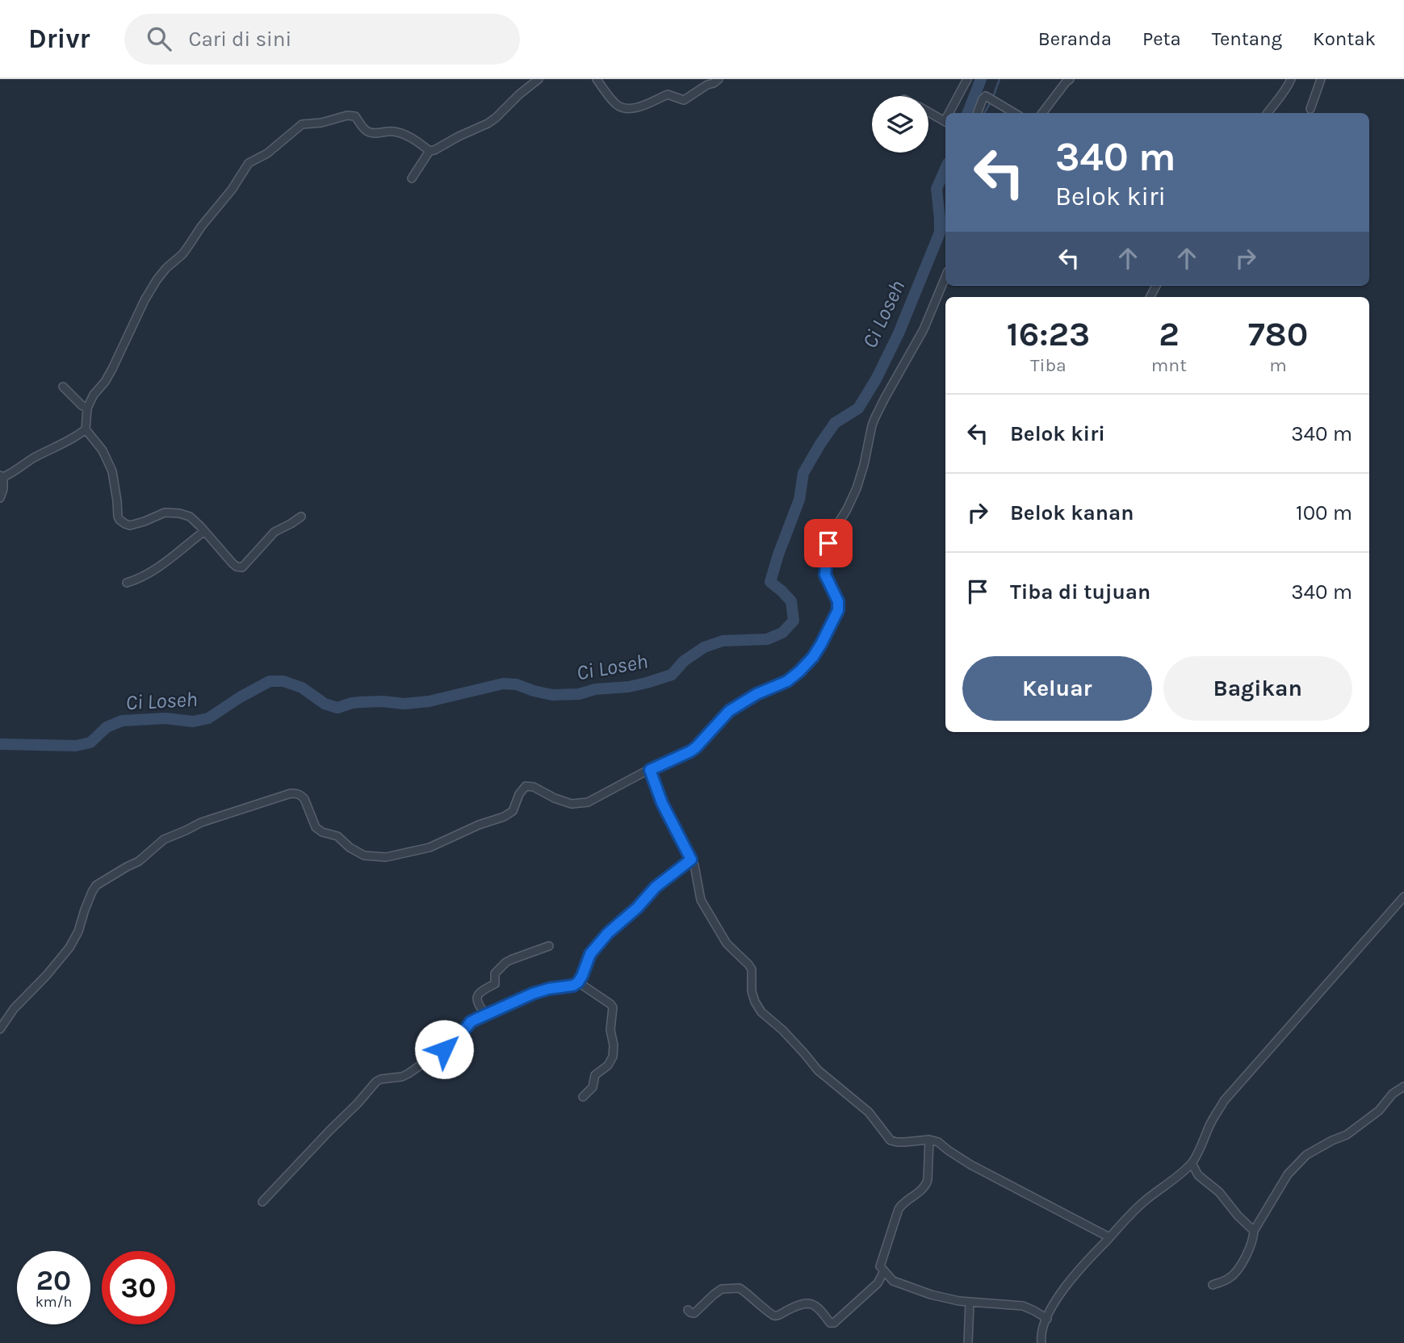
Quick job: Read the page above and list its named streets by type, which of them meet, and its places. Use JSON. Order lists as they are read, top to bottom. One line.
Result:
{"water":["Ci Loseh"],"page":{"header":"Drivr","search":"Cari di sini","nav":["Beranda","Peta","Tentang","Kontak"],"turn":["340 m","Belok kiri"],"eta":["16:23","Tiba","2","mnt","780","m"],"list":[{"name":"Belok kiri","value":"340 m"},{"name":"Belok kanan","value":"100 m"},{"name":"Tiba di tujuan","value":"340 m"}],"buttons":["Keluar","Bagikan"],"speed":"20 km/h","limit":"30"}}
